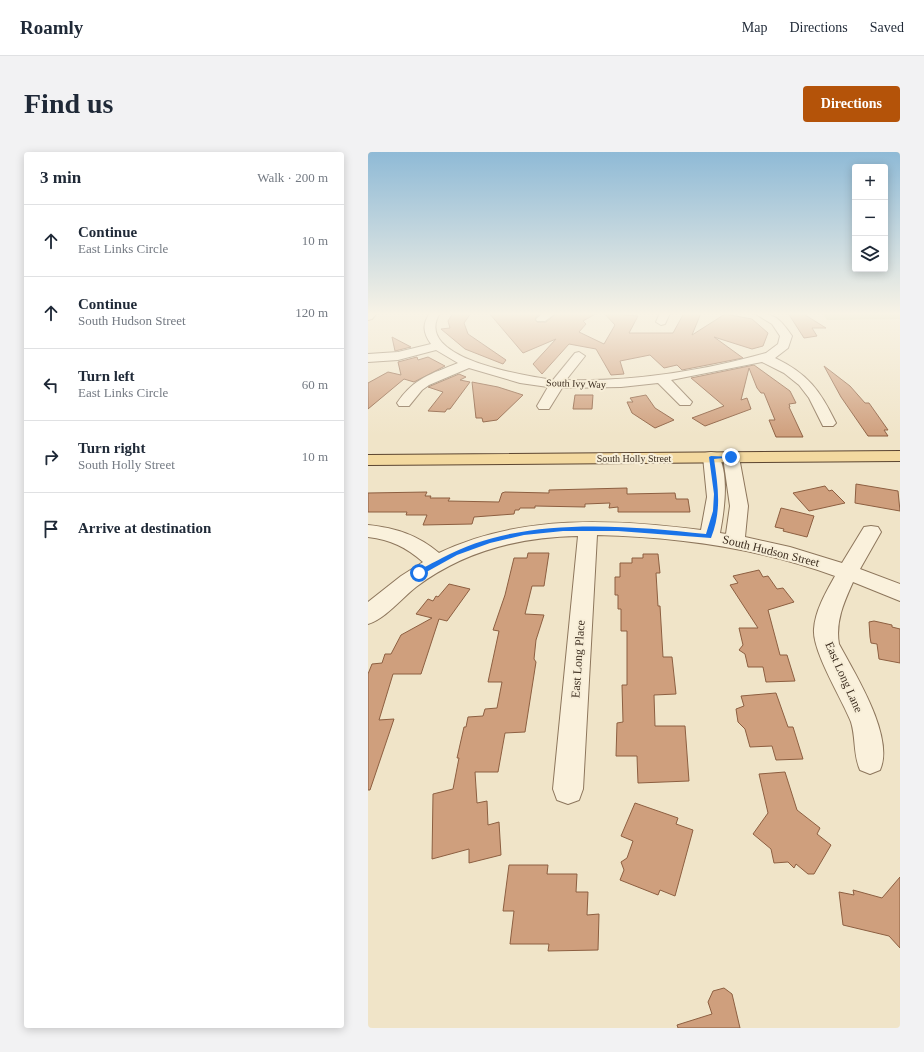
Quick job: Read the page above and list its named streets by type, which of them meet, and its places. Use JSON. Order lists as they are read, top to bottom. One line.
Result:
{"streets":{"main road":["South Holly Street"],"street":["South Ivy Way","South Hudson Street","East Long Place","East Long Lane"]},"crossings":[["South Hudson Street","East Long Place"],["South Hudson Street","East Long Lane"]],"page":{"header":"Roamly","nav":["Map","Directions","Saved"],"buttons":"Directions","title":"Find us","heading":["3 min","Walk · 200 m"],"map_buttons":["+","−"],"list":[["Continue","East Links Circle","10 m"],["Continue","South Hudson Street","120 m"],["Turn left","East Links Circle","60 m"],["Turn right","South Holly Street","10 m"],"Arrive at destination"]}}
